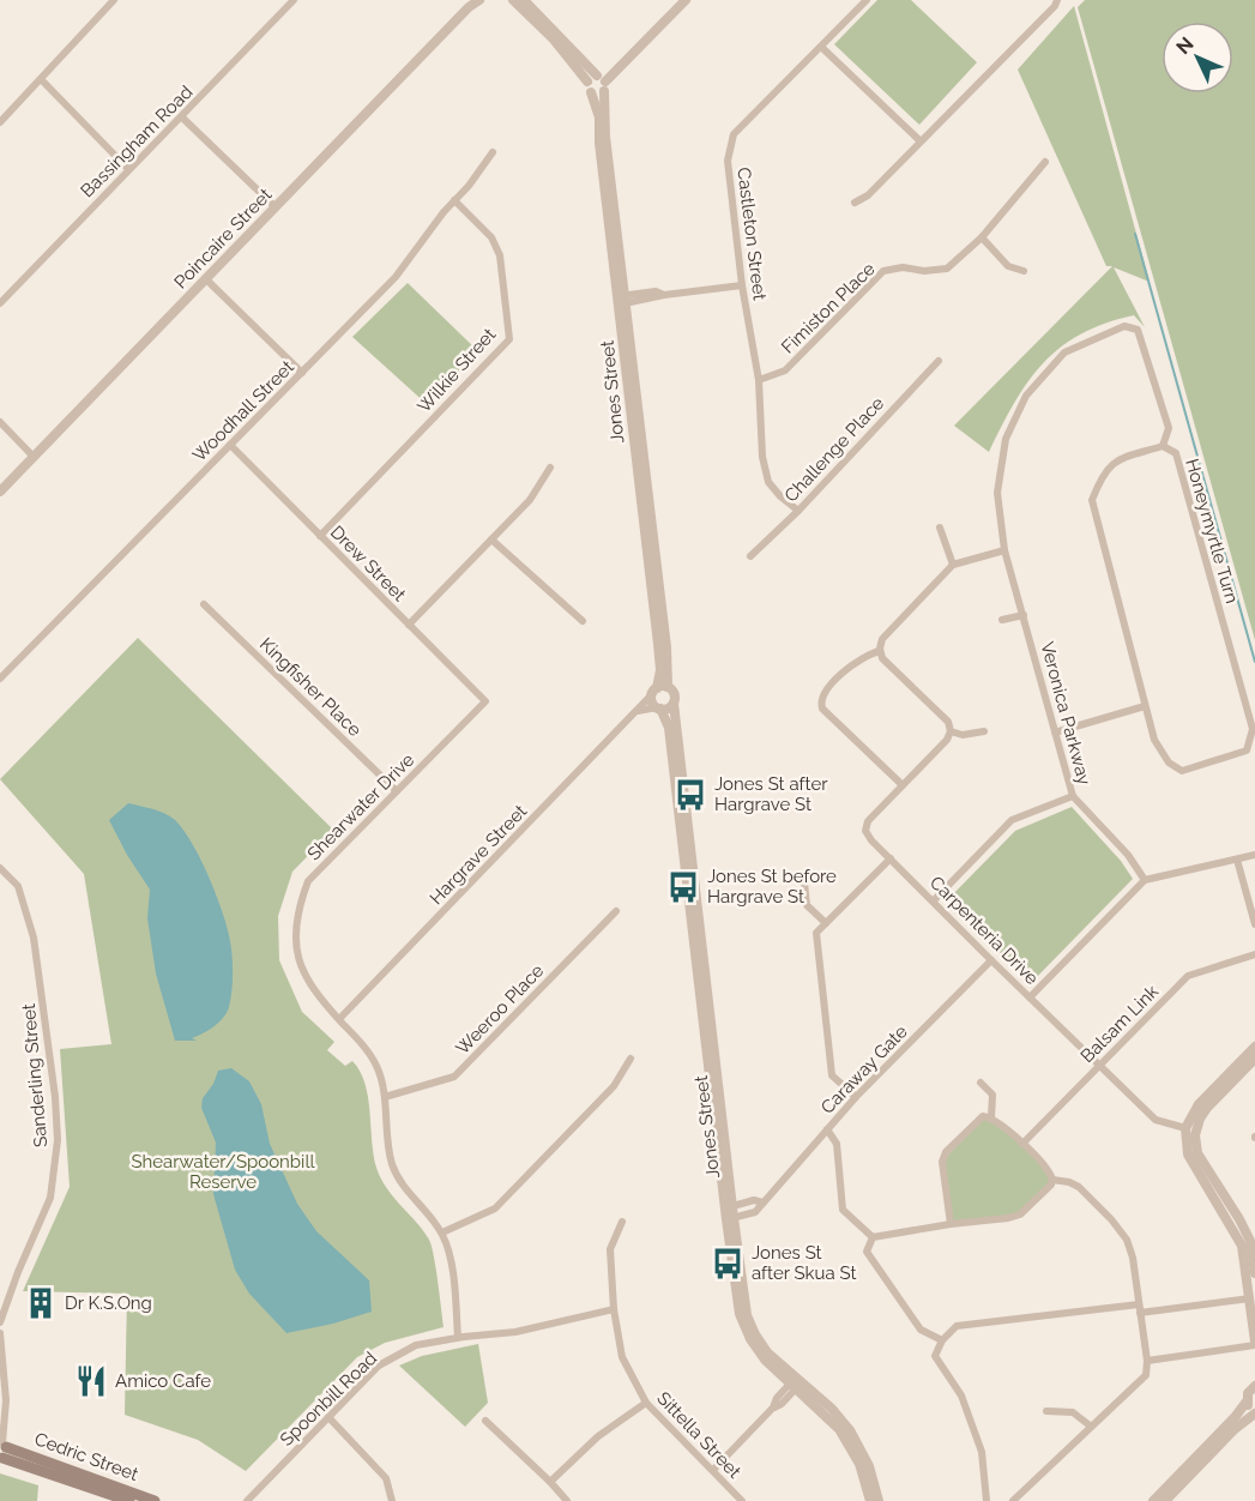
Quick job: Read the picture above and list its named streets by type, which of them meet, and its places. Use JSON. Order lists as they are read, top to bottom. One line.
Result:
{"streets":{"main road":["Cedric Street"],"street":["Bassingham Road","Castleton Street","Poincaire Street","Fimiston Place","Wilkie Street","Jones Street","Woodhall Street","Challenge Place","Honeymyrtle Turn","Drew Street","Kingfisher Place","Veronica Parkway","Shearwater Drive","Hargrave Street","Carpenteria Drive","Weeroo Place","Balsam Link","Caraway Gate","Sanderling Street","Spoonbill Road","Sittella Street"]},"crossings":[["Castleton Street","Fimiston Place"],["Castleton Street","Challenge Place"],["Wilkie Street","Woodhall Street"],["Wilkie Street","Drew Street"],["Jones Street","Hargrave Street"],["Jones Street","Caraway Gate"],["Woodhall Street","Drew Street"],["Honeymyrtle Turn","Veronica Parkway"],["Drew Street","Shearwater Drive"],["Kingfisher Place","Shearwater Drive"],["Shearwater Drive","Hargrave Street"],["Shearwater Drive","Weeroo Place"],["Shearwater Drive","Spoonbill Road"],["Carpenteria Drive","Balsam Link"],["Carpenteria Drive","Caraway Gate"],["Spoonbill Road","Sittella Street"]],"parks":["Shearwater/Spoonbill Reserve"],"places":{"bus stop":["Jones St after Hargrave St","Jones St before Hargrave St","Jones St after Skua St"],"building":["Dr K.S.Ong"],"restaurant":["Amico Cafe"]},"north":"top left"}
